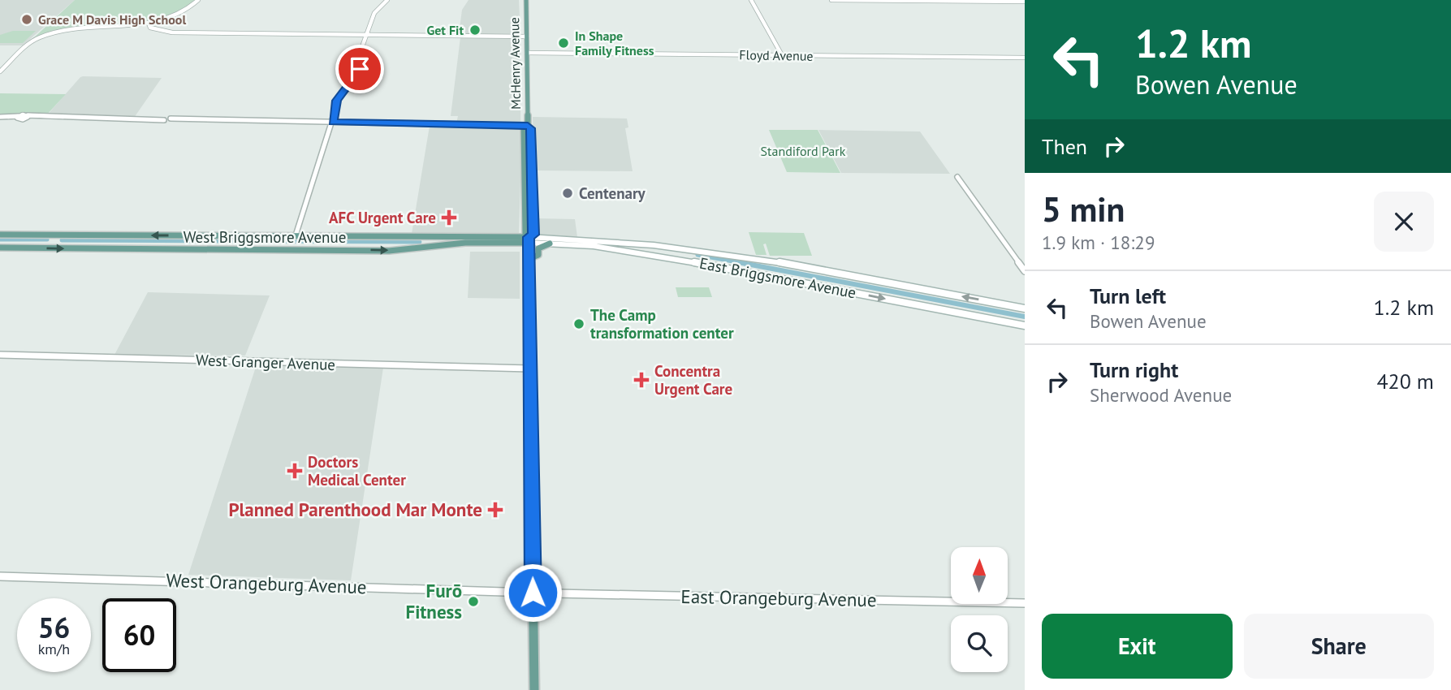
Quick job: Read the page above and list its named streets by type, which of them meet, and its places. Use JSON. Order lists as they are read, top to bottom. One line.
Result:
{"streets":{"main road":["McHenry Avenue","West Briggsmore Avenue","East Briggsmore Avenue"],"street":["Floyd Avenue","West Granger Avenue","West Orangeburg Avenue","East Orangeburg Avenue"]},"crossings":[["Floyd Avenue","McHenry Avenue"],["McHenry Avenue","West Briggsmore Avenue"],["McHenry Avenue","East Briggsmore Avenue"],["McHenry Avenue","West Granger Avenue"],["McHenry Avenue","West Orangeburg Avenue"],["McHenry Avenue","East Orangeburg Avenue"],["West Briggsmore Avenue","East Briggsmore Avenue"],["West Orangeburg Avenue","East Orangeburg Avenue"]],"parks":["Standiford Park"],"places":{"other":["Grace M Davis High School","Get Fit","In Shape Family Fitness","Centenary","The Camp transformation center","Furō Fitness"],"health":["AFC Urgent Care","Concentra Urgent Care","Doctors Medical Center","Planned Parenthood Mar Monte"]},"north":"top","page":{"turn":["1.2 km","Bowen Avenue"],"then":"Then","heading":["5 min","1.9 km · 18:29"],"list":[{"name":"Turn left","note":"Bowen Avenue","value":"1.2 km"},{"name":"Turn right","note":"Sherwood Avenue","value":"420 m"}],"speed":"56 km/h","limit":"60","buttons":["Exit","Share"]}}
